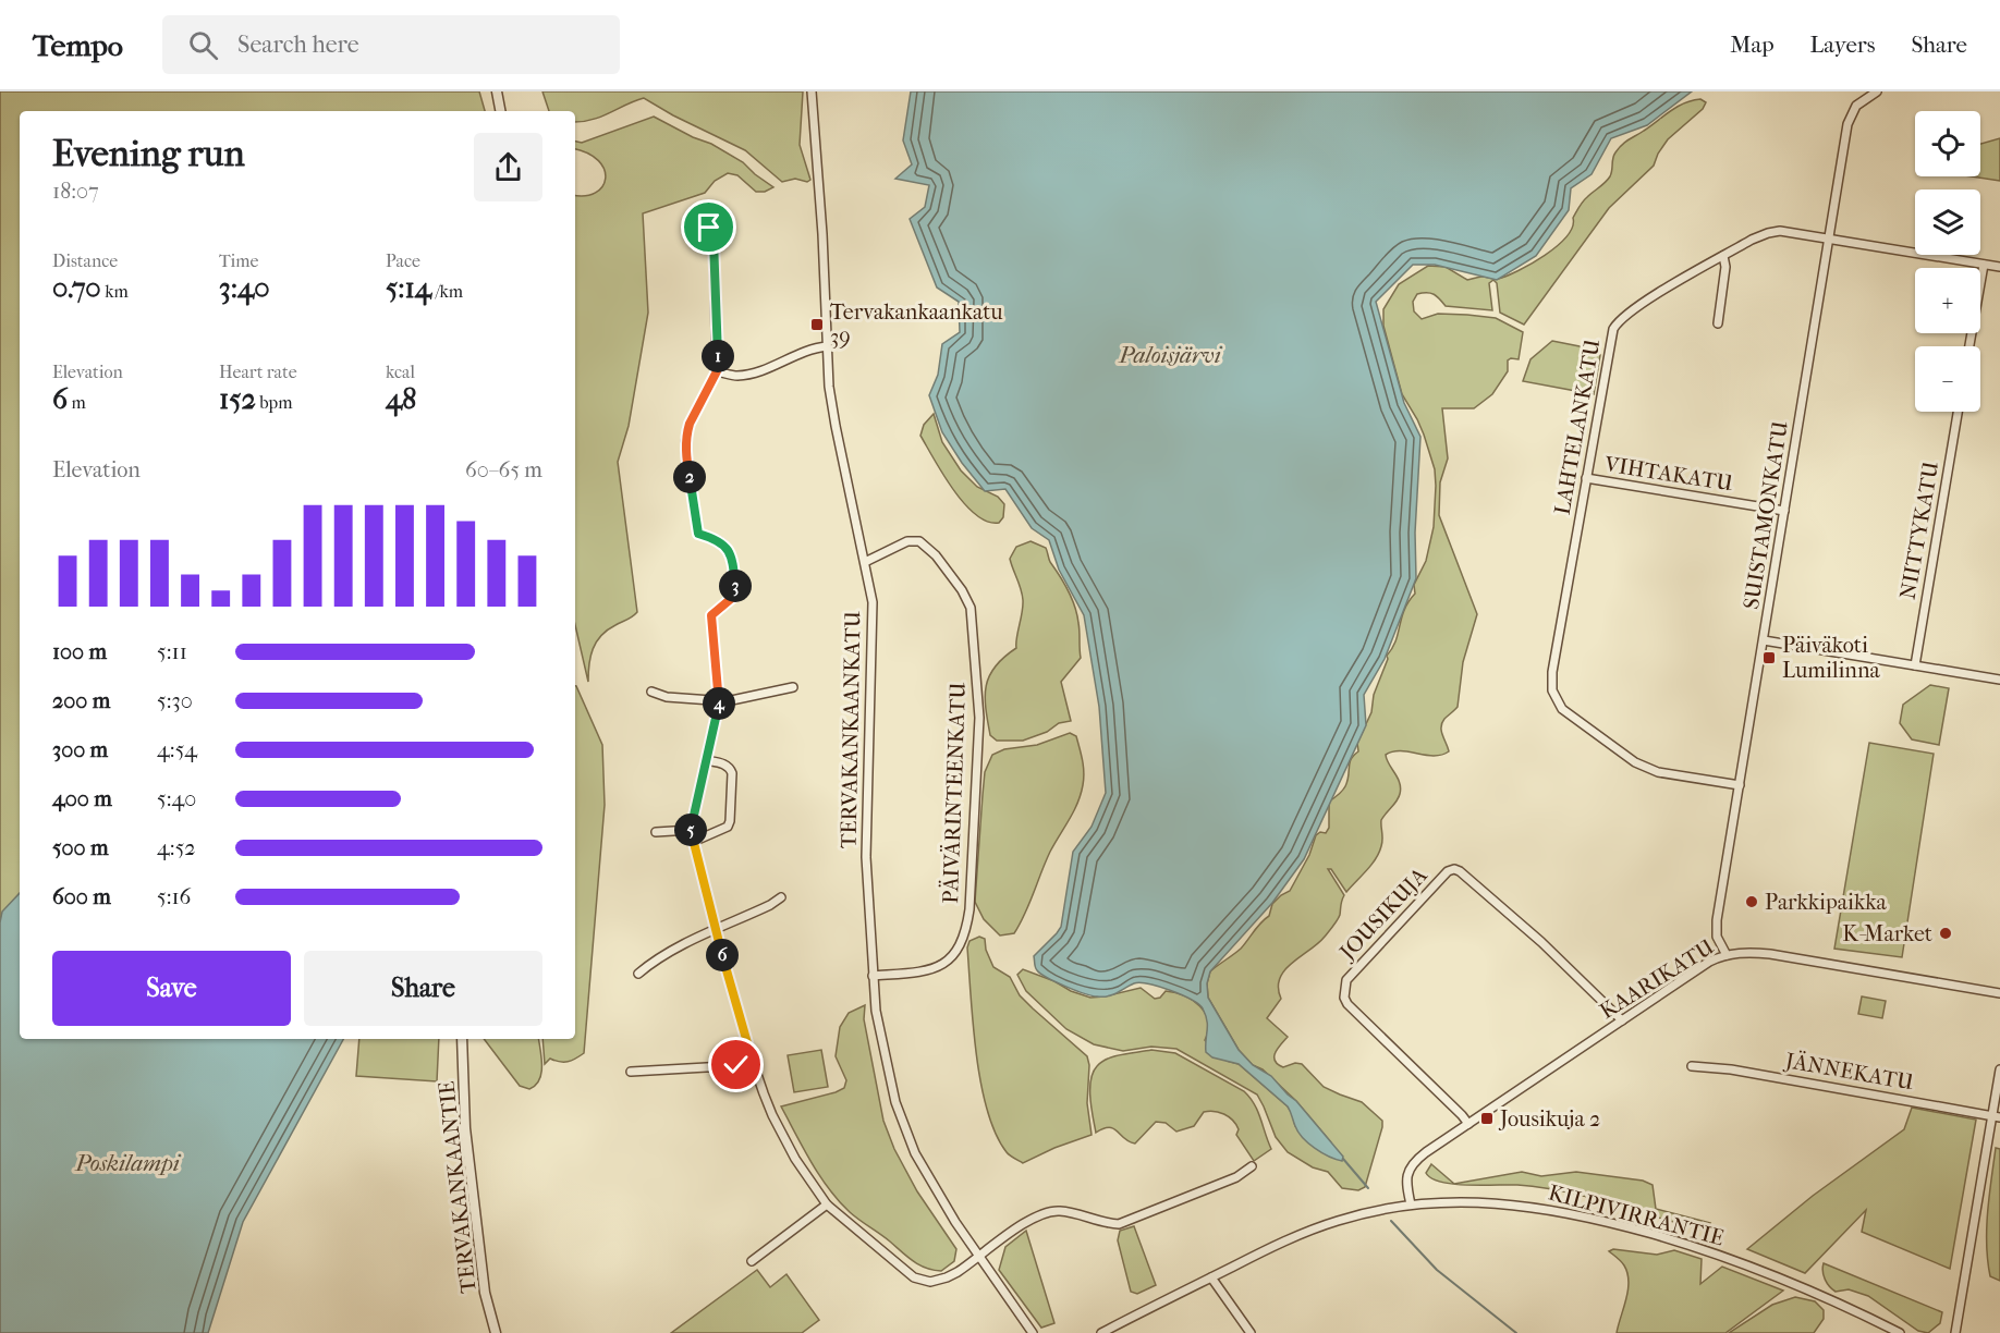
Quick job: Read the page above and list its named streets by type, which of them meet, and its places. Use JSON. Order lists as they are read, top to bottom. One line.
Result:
{"streets":{"street":["LAHTELANKATU","VIHTAKATU","SUISTAMONKATU","NIITTYKATU","TERVAKANKAANKATU","PÄIVÄRINTEENKATU","JOUSIKUJA","KAARIKATU","JÄNNEKATU","TERVAKANKAANTIE","KILPIVIRRANTIE"]},"crossings":[["LAHTELANKATU","VIHTAKATU"],["LAHTELANKATU","SUISTAMONKATU"],["VIHTAKATU","SUISTAMONKATU"],["SUISTAMONKATU","KAARIKATU"],["TERVAKANKAANKATU","PÄIVÄRINTEENKATU"],["JOUSIKUJA","KAARIKATU"],["KAARIKATU","KILPIVIRRANTIE"]],"water":["Paloisjärvi","Poskilampi"],"places":{"transit":["Tervakankaankatu 39","Päiväkoti Lumilinna","Jousikuja 2"],"other":["Parkkipaikka","K-Market"]},"page":{"header":"Tempo","search":"Search here","nav":["Map","Layers","Share"],"map_buttons":["+","−"],"heading":["Evening run","18:07"],"stats":[["Distance","0.70 km"],["Time","3:40"],["Pace","5:14 /km"],["Elevation","6 m"],["Heart rate","152 bpm"],["kcal","48"]],"pins":["1","2","3","4","5","6"],"chart":["Elevation","60–65 m"],"list":[{"name":"100 m","note":"5:11"},{"name":"200 m","note":"5:30"},{"name":"300 m","note":"4:54"},{"name":"400 m","note":"5:40"},{"name":"500 m","note":"4:52"},{"name":"600 m","note":"5:16"}],"buttons":["Save","Share"]}}
